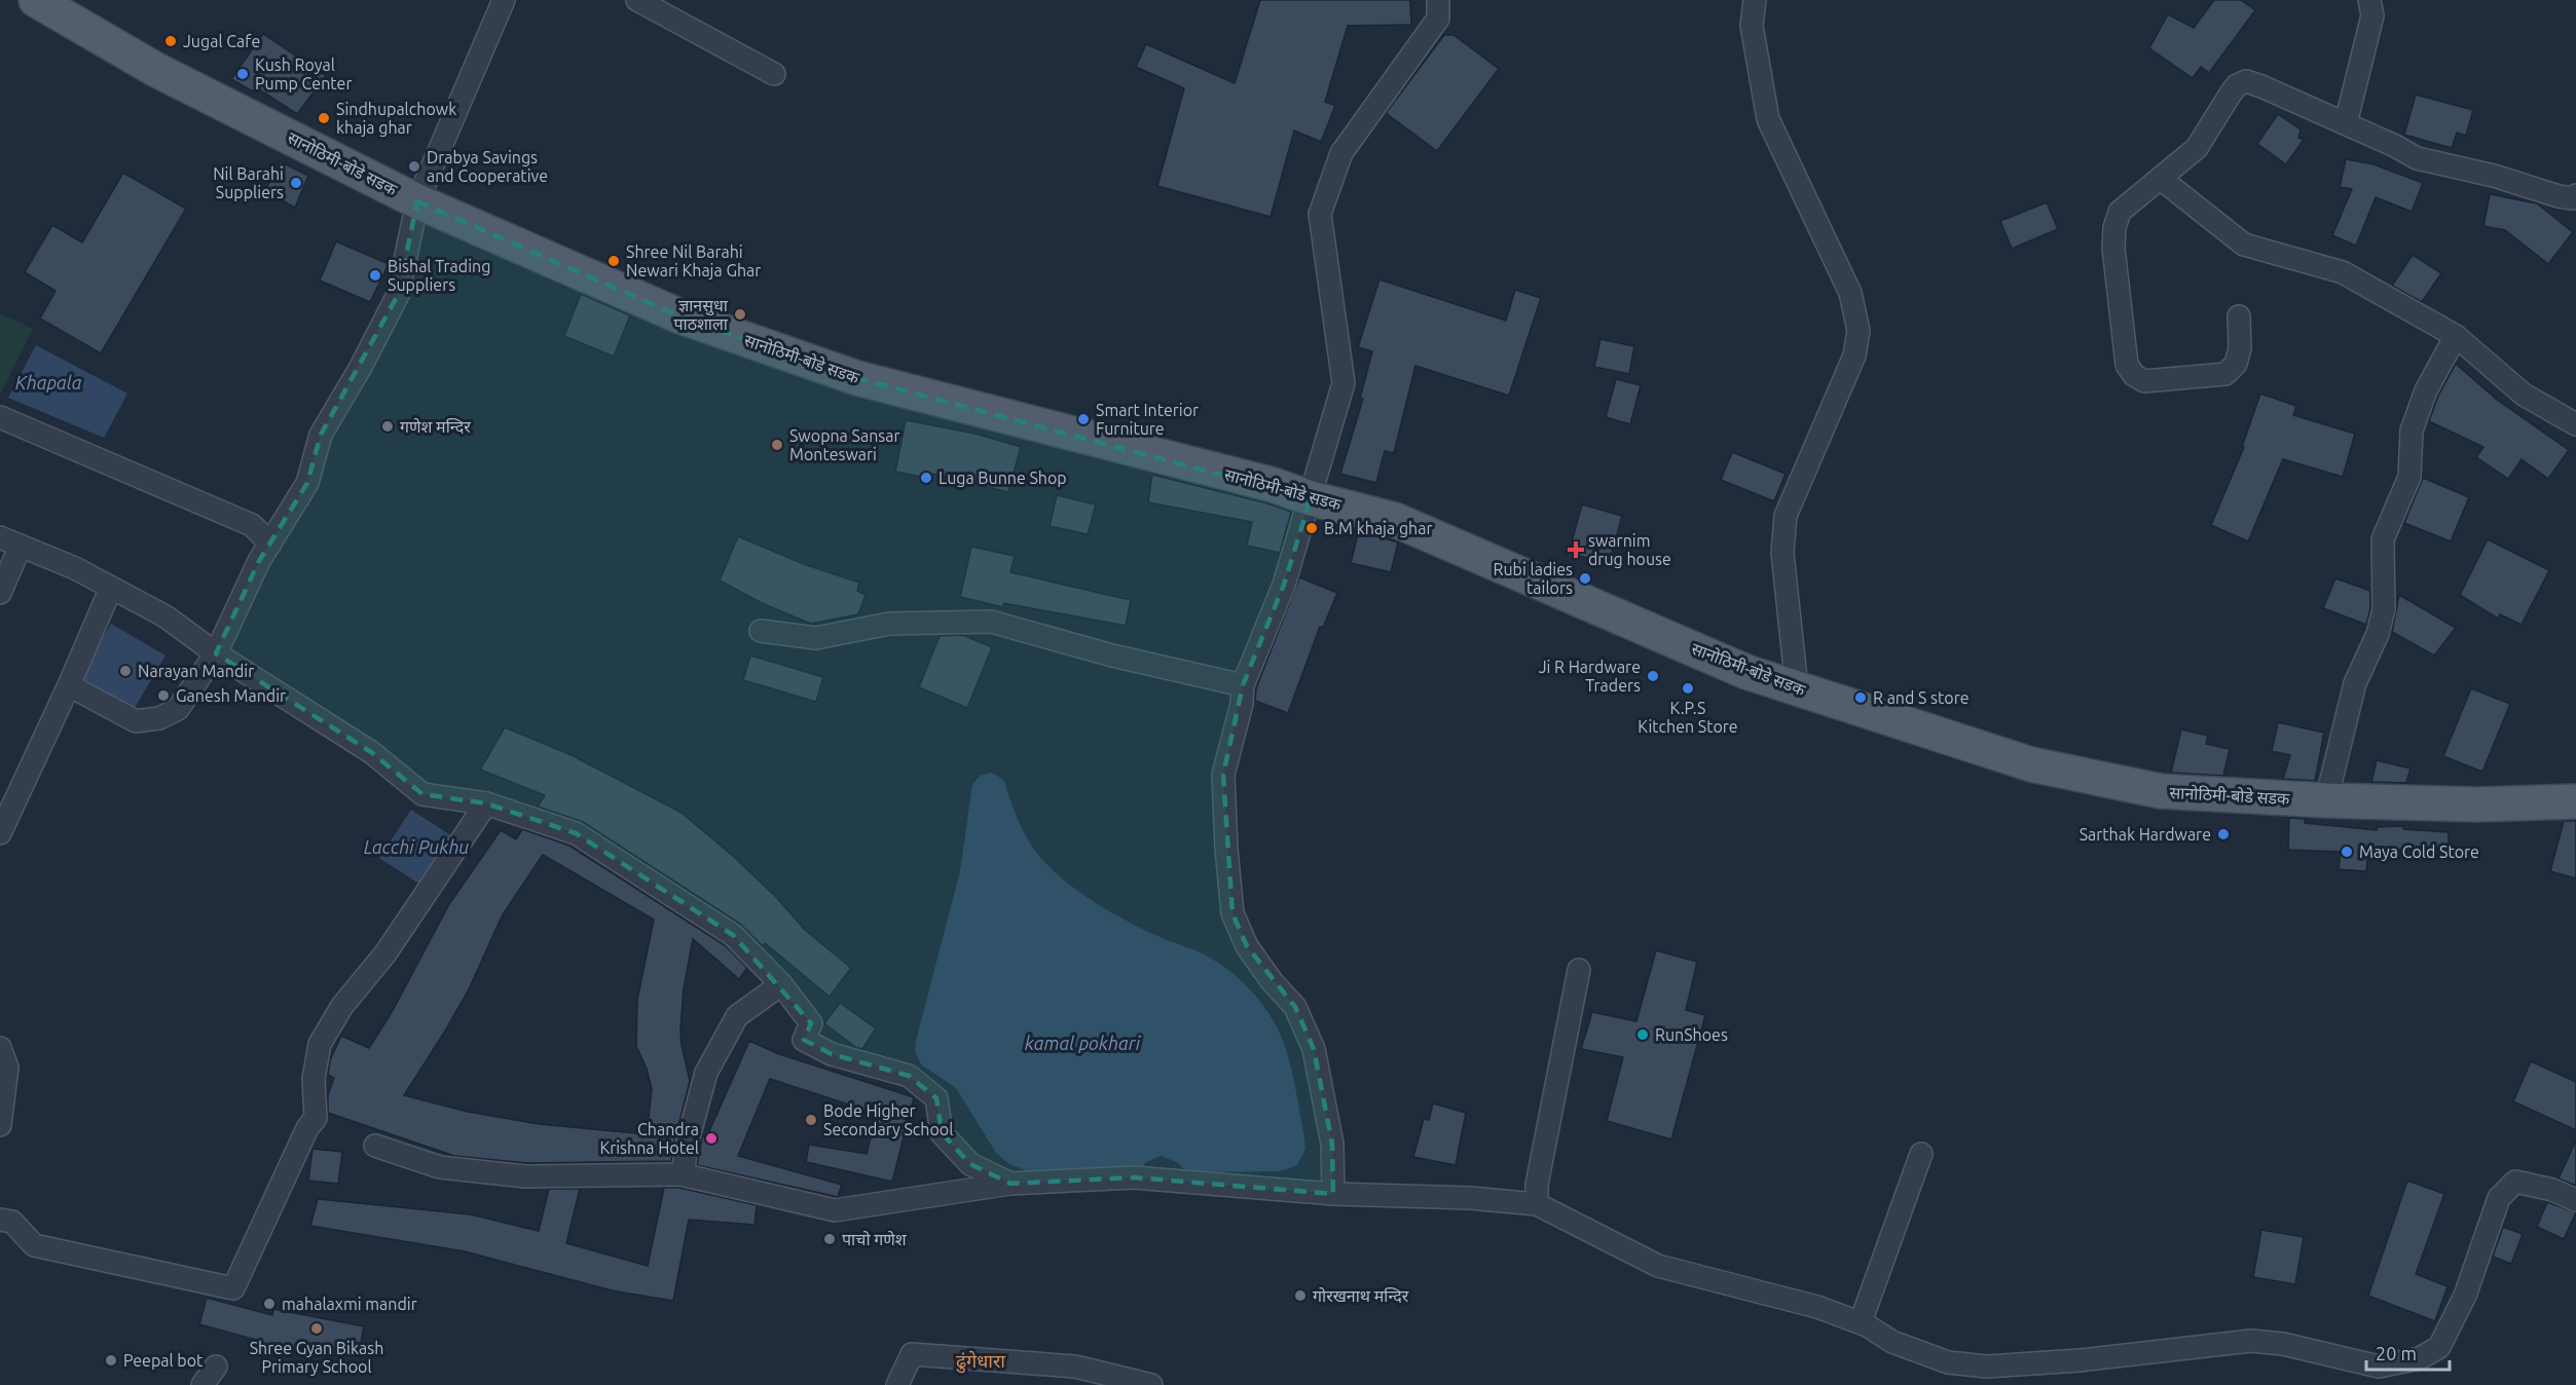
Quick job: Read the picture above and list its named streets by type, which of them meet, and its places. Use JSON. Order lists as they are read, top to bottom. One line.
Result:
{"streets":{"main road":["सानोठिमी-बोडे सडक"]},"districts":["ढुंगेधारा"],"water":["Khapala","Lacchi Pukhu","kamal pokhari"],"places":{"other":["Jugal Cafe","Kush Royal Pump Center","Sindhupalchowk khaja ghar","Drabya Savings and Cooperative","Nil Barahi Suppliers","Shree Nil Barahi Newari Khaja Ghar","Bishal Trading Suppliers","ज्ञानसुधा पाठशाला","Smart Interior Furniture","गणेश मन्दिर","Swopna Sansar Monteswari","Luga Bunne Shop","B.M khaja ghar","Rubi ladies tailors","Narayan Mandir","Ji R Hardware Traders","K.P.S Kitchen Store","Ganesh Mandir","R and S store","Sarthak Hardware","Maya Cold Store","RunShoes","Bode Higher Secondary School","Chandra Krishna Hotel","पाचो गणेश","गोरखनाथ मन्दिर","mahalaxmi mandir","Shree Gyan Bikash Primary School","Peepal bot"],"health":["swarnim drug house"]},"scale_bar":"20 m"}
